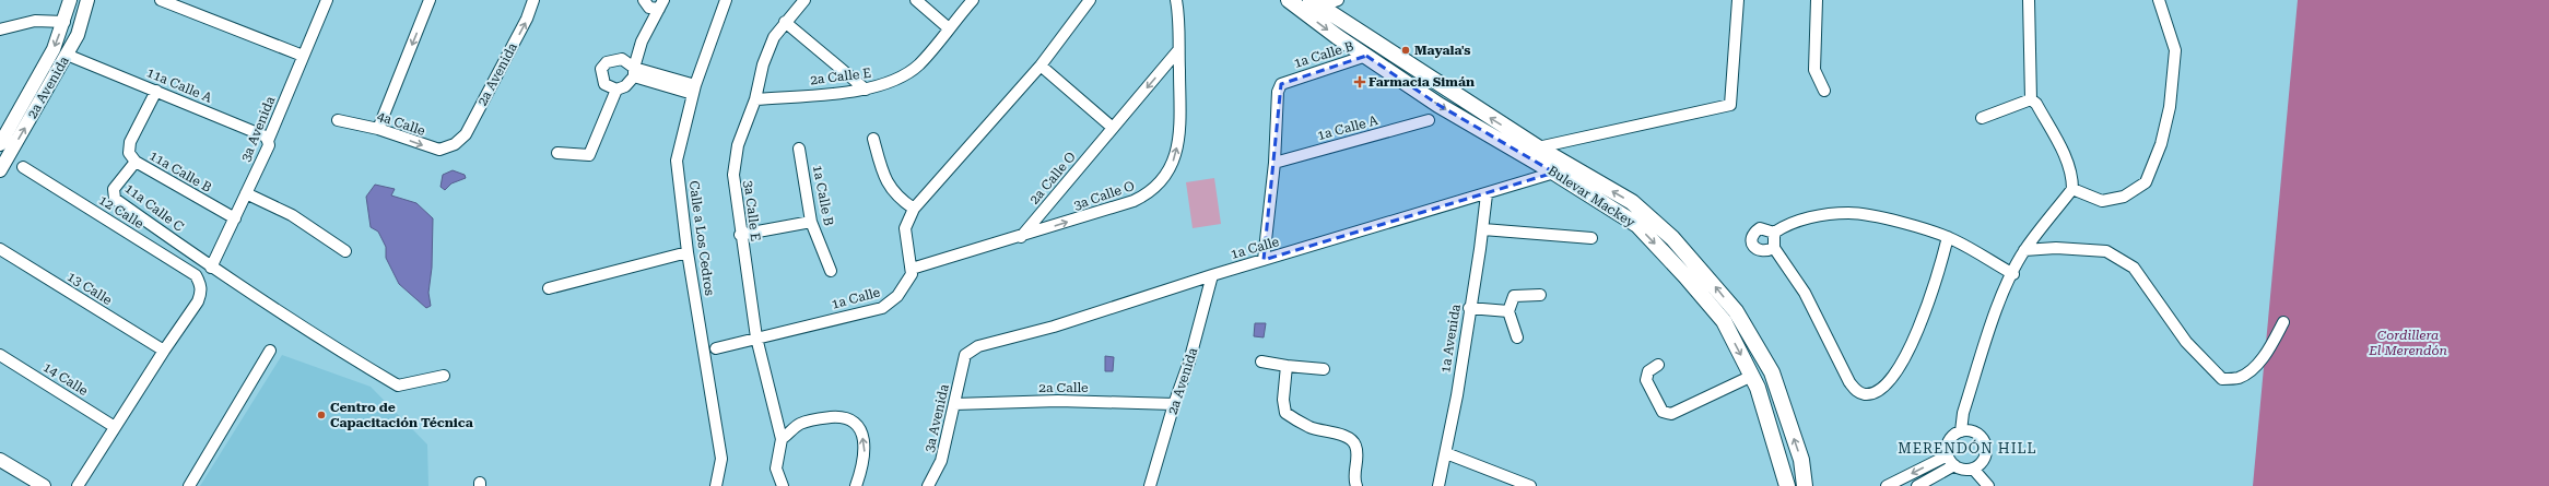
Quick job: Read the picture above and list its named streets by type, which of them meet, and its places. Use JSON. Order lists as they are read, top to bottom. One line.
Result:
{"streets":{"main road":["Bulevar Mackey"],"street":["1a Calle B","2a Avenida","2a Calle E","11a Calle A","4a Calle","1a Calle A","3a Avenida","11a Calle B","2a Calle O","3a Calle O","11a Calle C","3a Calle E","12 Calle","Calle a Los Cedros","1a Calle","13 Calle","1a Avenida","14 Calle","2a Calle"]},"crossings":[["1a Calle B","1a Calle A"],["1a Calle B","Bulevar Mackey"],["2a Avenida","11a Calle A"],["2a Avenida","4a Calle"],["2a Avenida","1a Calle"],["2a Avenida","2a Calle"],["2a Calle E","3a Calle E"],["11a Calle A","3a Avenida"],["11a Calle A","11a Calle B"],["3a Avenida","11a Calle B"],["3a Avenida","11a Calle C"],["3a Avenida","1a Calle"],["3a Avenida","2a Calle"],["11a Calle B","11a Calle C"],["2a Calle O","3a Calle O"],["Bulevar Mackey","1a Calle"],["3a Calle E","1a Calle"],["12 Calle","13 Calle"],["1a Calle","1a Avenida"]],"one_way":["4a Calle","3a Calle O"],"districts":["MERENDÓN HILL"],"parks":["Cordillera El Merendón"],"places":{"other":["Mayala's","Centro de Capacitación Técnica"],"health":["Farmacia Simán"]}}
